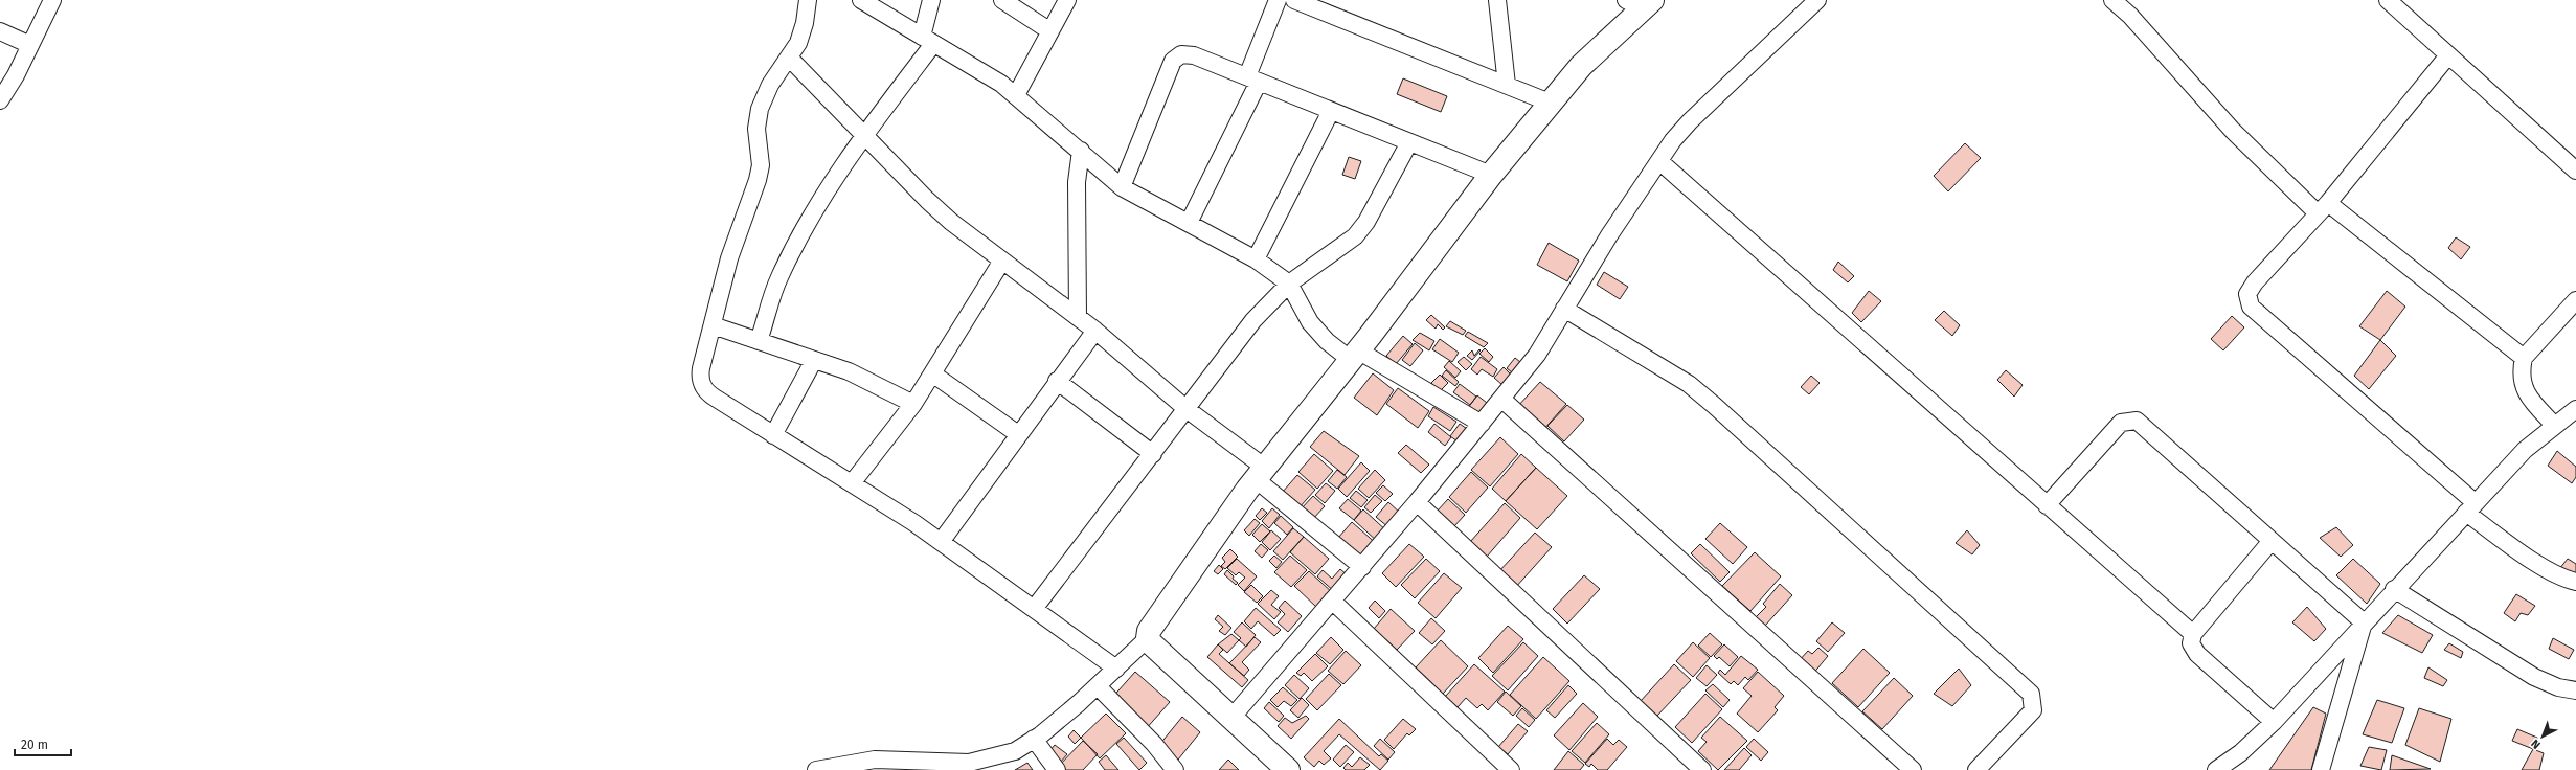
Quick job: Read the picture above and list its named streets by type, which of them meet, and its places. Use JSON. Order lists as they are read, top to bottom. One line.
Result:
{"scale_bar":"20 m","north":"bottom left"}
